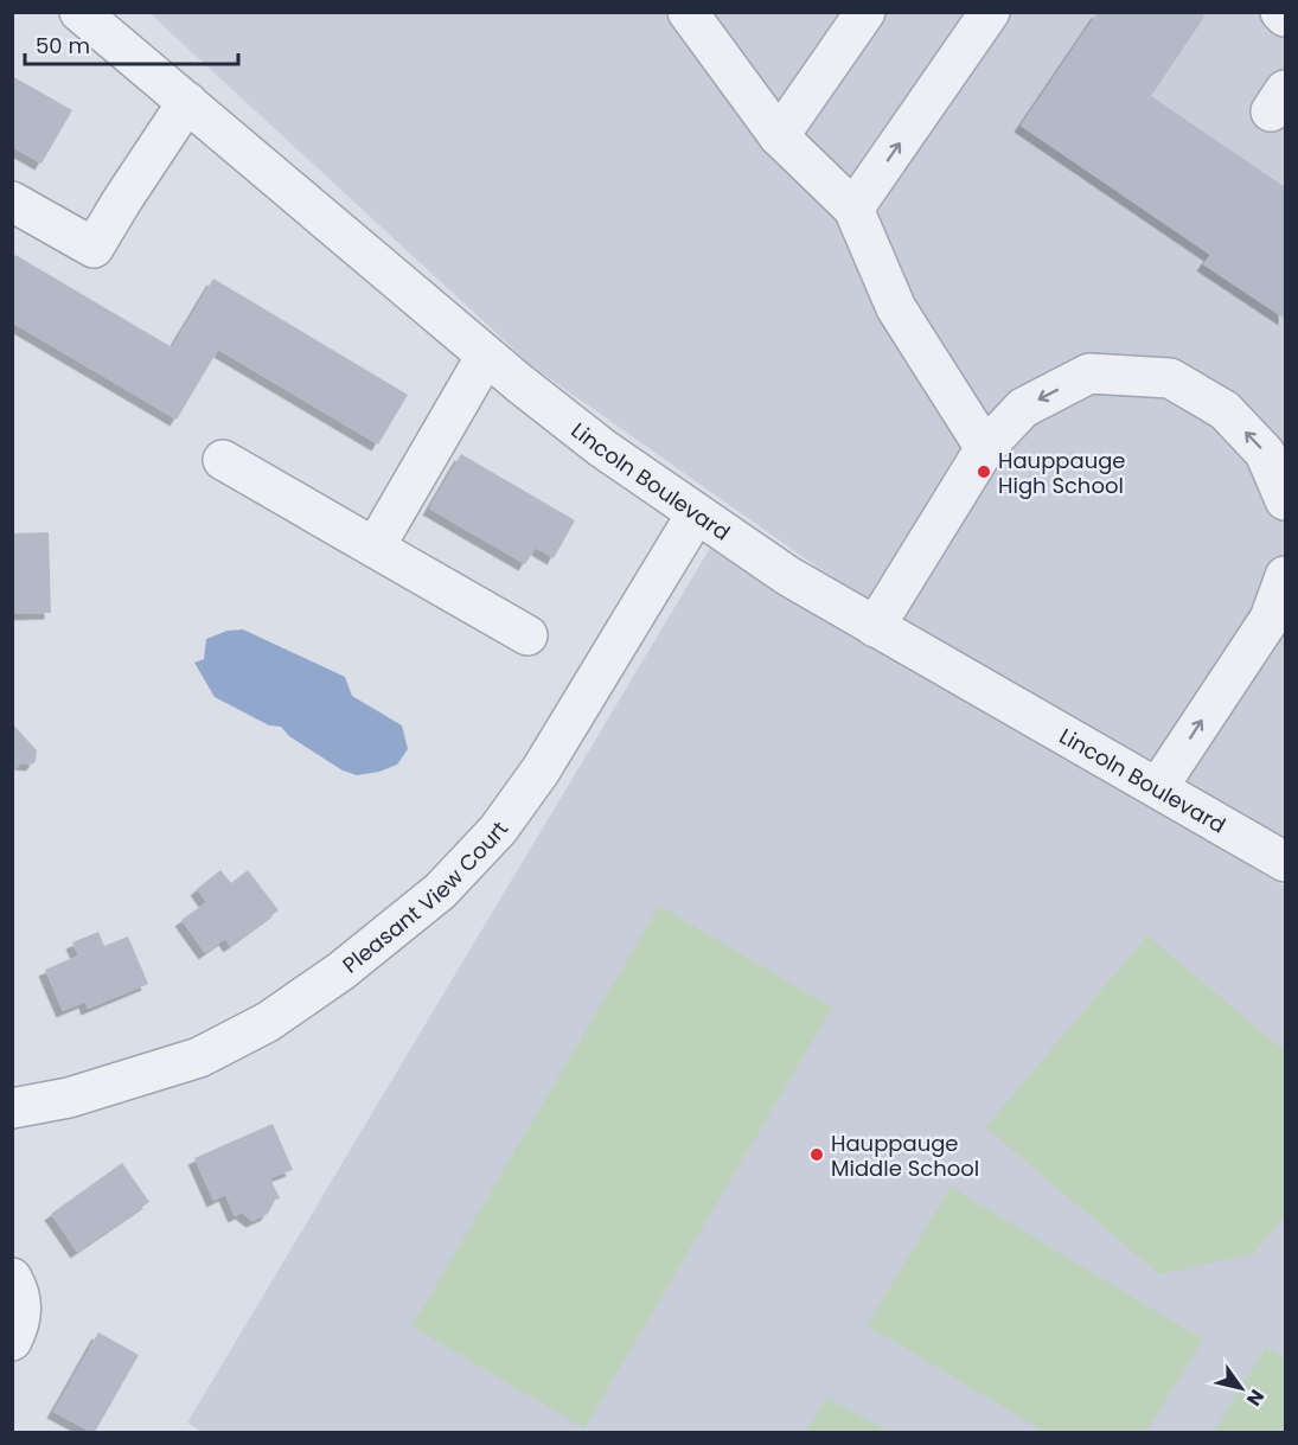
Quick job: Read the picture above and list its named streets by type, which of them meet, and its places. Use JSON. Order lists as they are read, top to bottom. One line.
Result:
{"streets":{"street":["Lincoln Boulevard","Pleasant View Court"]},"crossings":[["Lincoln Boulevard","Pleasant View Court"]],"places":["Hauppauge High School","Hauppauge Middle School"],"scale_bar":"50 m","north":"bottom right"}
